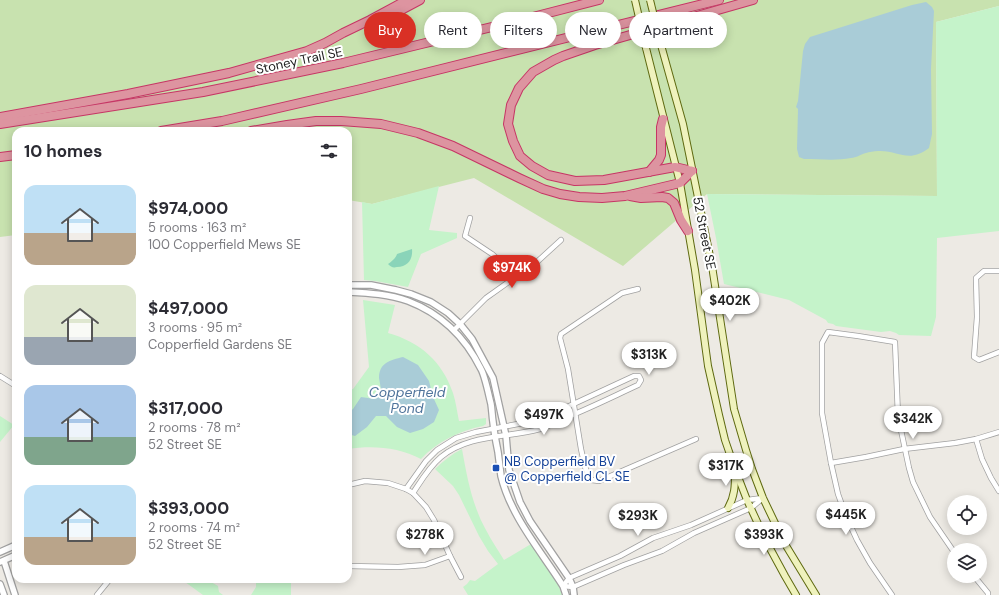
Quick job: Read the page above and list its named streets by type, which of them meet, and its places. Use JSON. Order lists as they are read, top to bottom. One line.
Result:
{"streets":{"highway":["Stoney Trail SE"],"main road":["52 Street SE"]},"water":["Copperfield Pond"],"places":{"transit":["NB Copperfield BV @ Copperfield CL SE"]},"page":{"chip":["Buy","Rent","Filters","New","Apartment"],"heading":"10 homes","list":[{"name":"$974,000","note":"5 rooms · 163 m² · 100 Copperfield Mews SE"},{"name":"$497,000","note":"3 rooms · 95 m² · Copperfield Gardens SE"},{"name":"$317,000","note":"2 rooms · 78 m² · 52 Street SE"},{"name":"$393,000","note":"2 rooms · 74 m² · 52 Street SE"}],"price":["$974K","$402K","$313K","$497K","$342K","$317K","$445K","$293K","$278K","$393K"]}}
